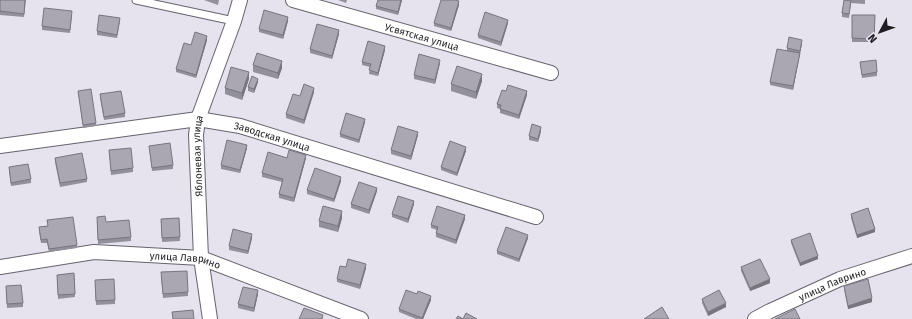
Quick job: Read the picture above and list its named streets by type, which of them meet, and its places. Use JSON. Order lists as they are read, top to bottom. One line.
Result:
{"streets":{"street":["Усвятская улица","Заводская улица","Яблоневая улица","улица Лаврино"]},"crossings":[["Заводская улица","Яблоневая улица"],["Яблоневая улица","улица Лаврино"]],"north":"bottom left"}
